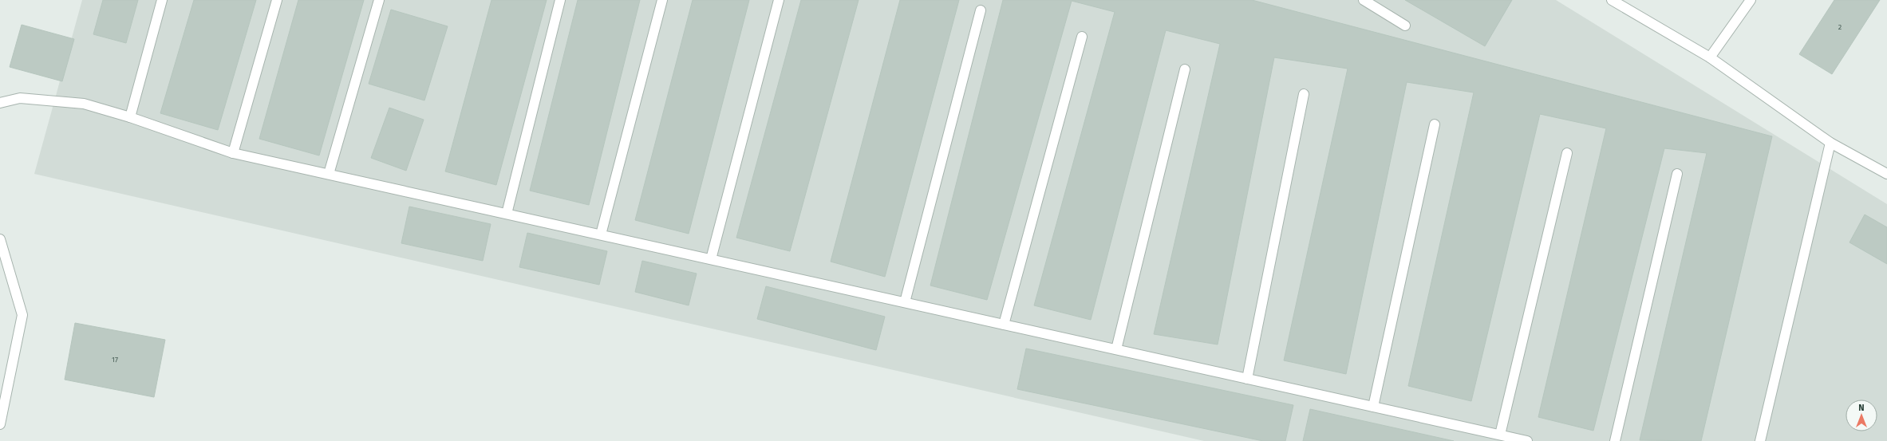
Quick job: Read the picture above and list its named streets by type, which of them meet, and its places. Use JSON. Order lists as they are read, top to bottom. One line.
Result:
{"house_numbers":["2","17"],"north":"top"}
